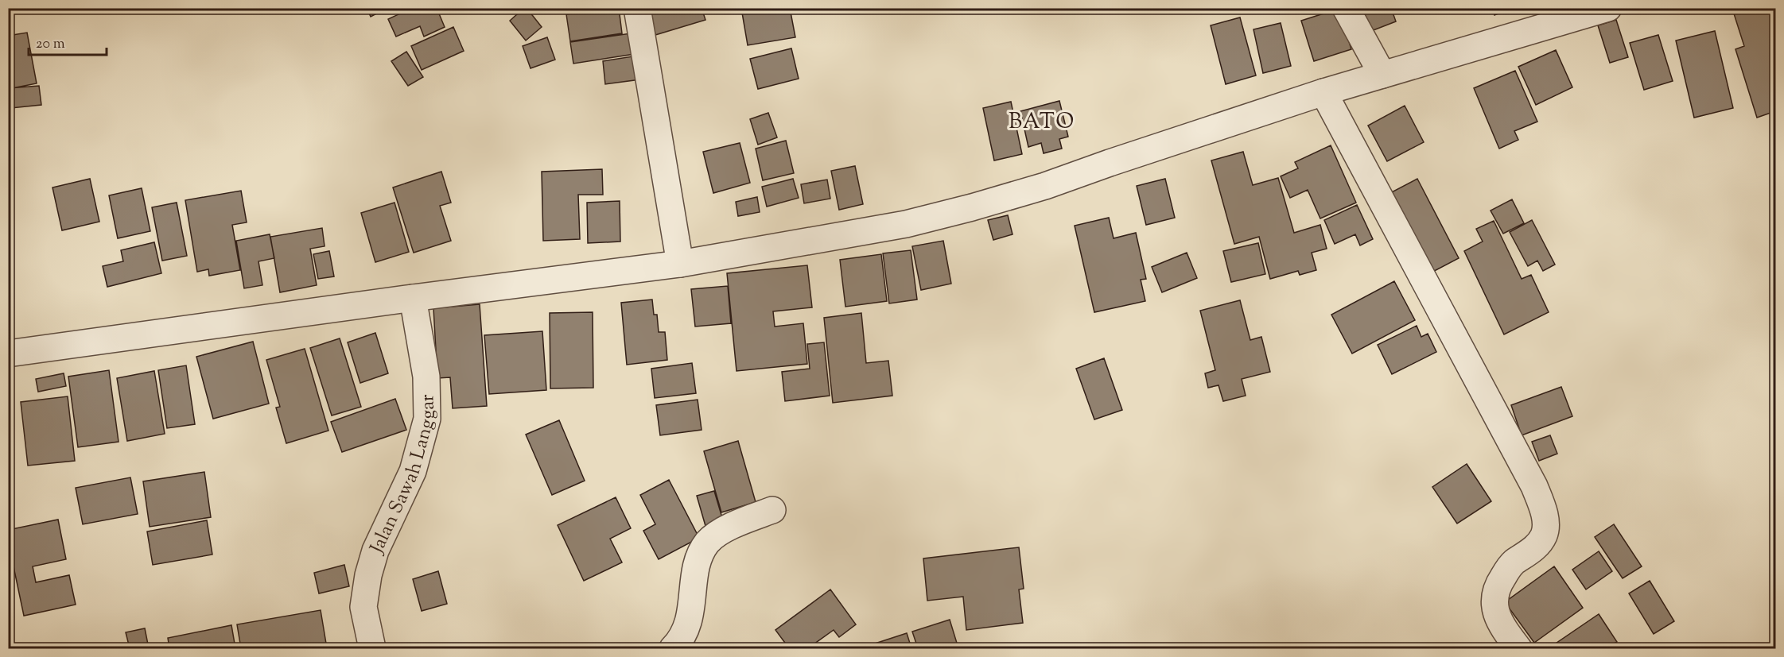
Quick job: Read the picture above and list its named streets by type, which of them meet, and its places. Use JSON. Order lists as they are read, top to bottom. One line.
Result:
{"streets":{"street":["Jalan Sawah Langgar"]},"districts":["BATO"],"scale_bar":"20 m"}
